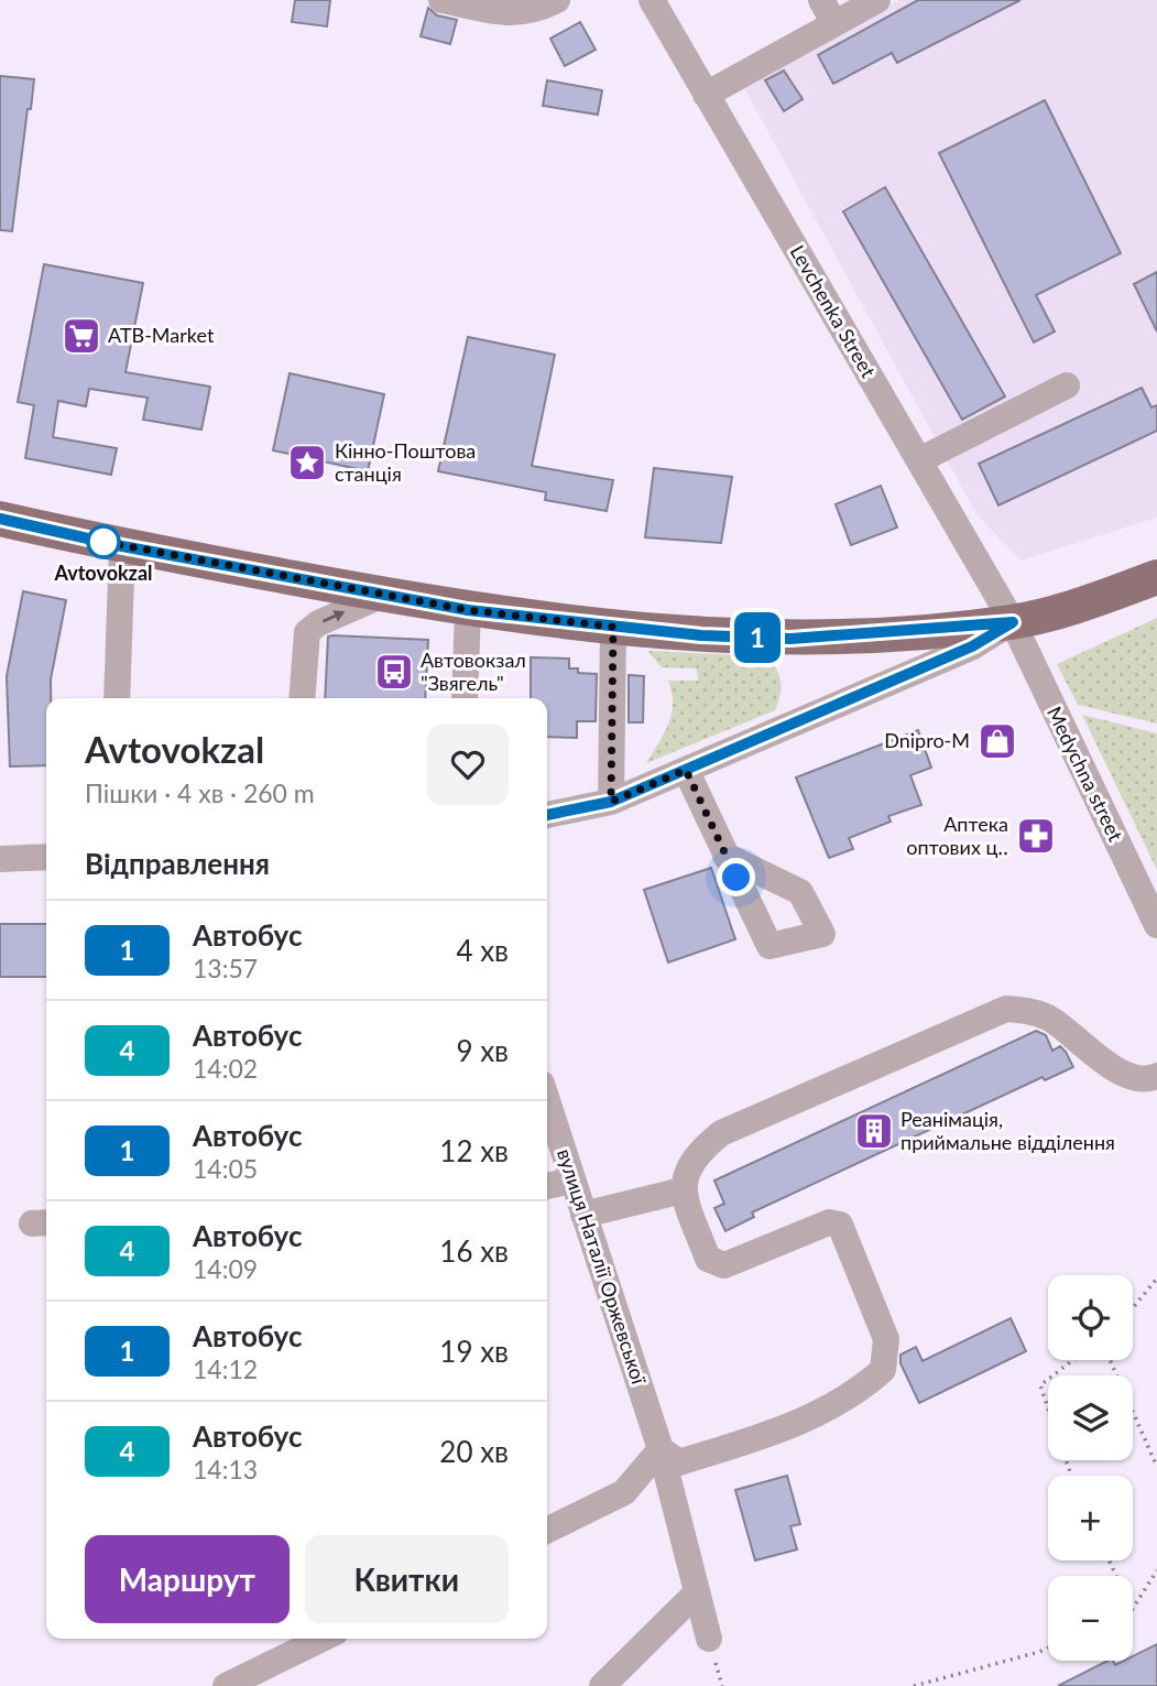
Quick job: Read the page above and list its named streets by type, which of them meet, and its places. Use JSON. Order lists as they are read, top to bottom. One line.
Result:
{"streets":{"street":["Levchenka Street","Medychna street","вулиця Наталії Оржевської"]},"crossings":[["Levchenka Street","Medychna street"]],"places":{"supermarket":["ATB-Market"],"place":["Кінно-Поштова станція"],"other":["Avtovokzal"],"bus stop":["Автовокзал \"Звягель\""],"shop":["Dnipro-M"],"pharmacy":["Аптека оптових ц‥"],"building":["Реанімація, приймальне відділення"]},"lines":["bus line 1"],"page":{"on_map":"1","heading":[["Avtovokzal","Пішки · 4 хв · 260 m"],"Відправлення"],"list":[{"mark":"1","name":"Автобус","note":"13:57","value":"4 хв"},{"mark":"4","name":"Автобус","note":"14:02","value":"9 хв"},{"mark":"1","name":"Автобус","note":"14:05","value":"12 хв"},{"mark":"4","name":"Автобус","note":"14:09","value":"16 хв"},{"mark":"1","name":"Автобус","note":"14:12","value":"19 хв"},{"mark":"4","name":"Автобус","note":"14:13","value":"20 хв"}],"map_buttons":["+","−"],"buttons":["Маршрут","Квитки"]}}
